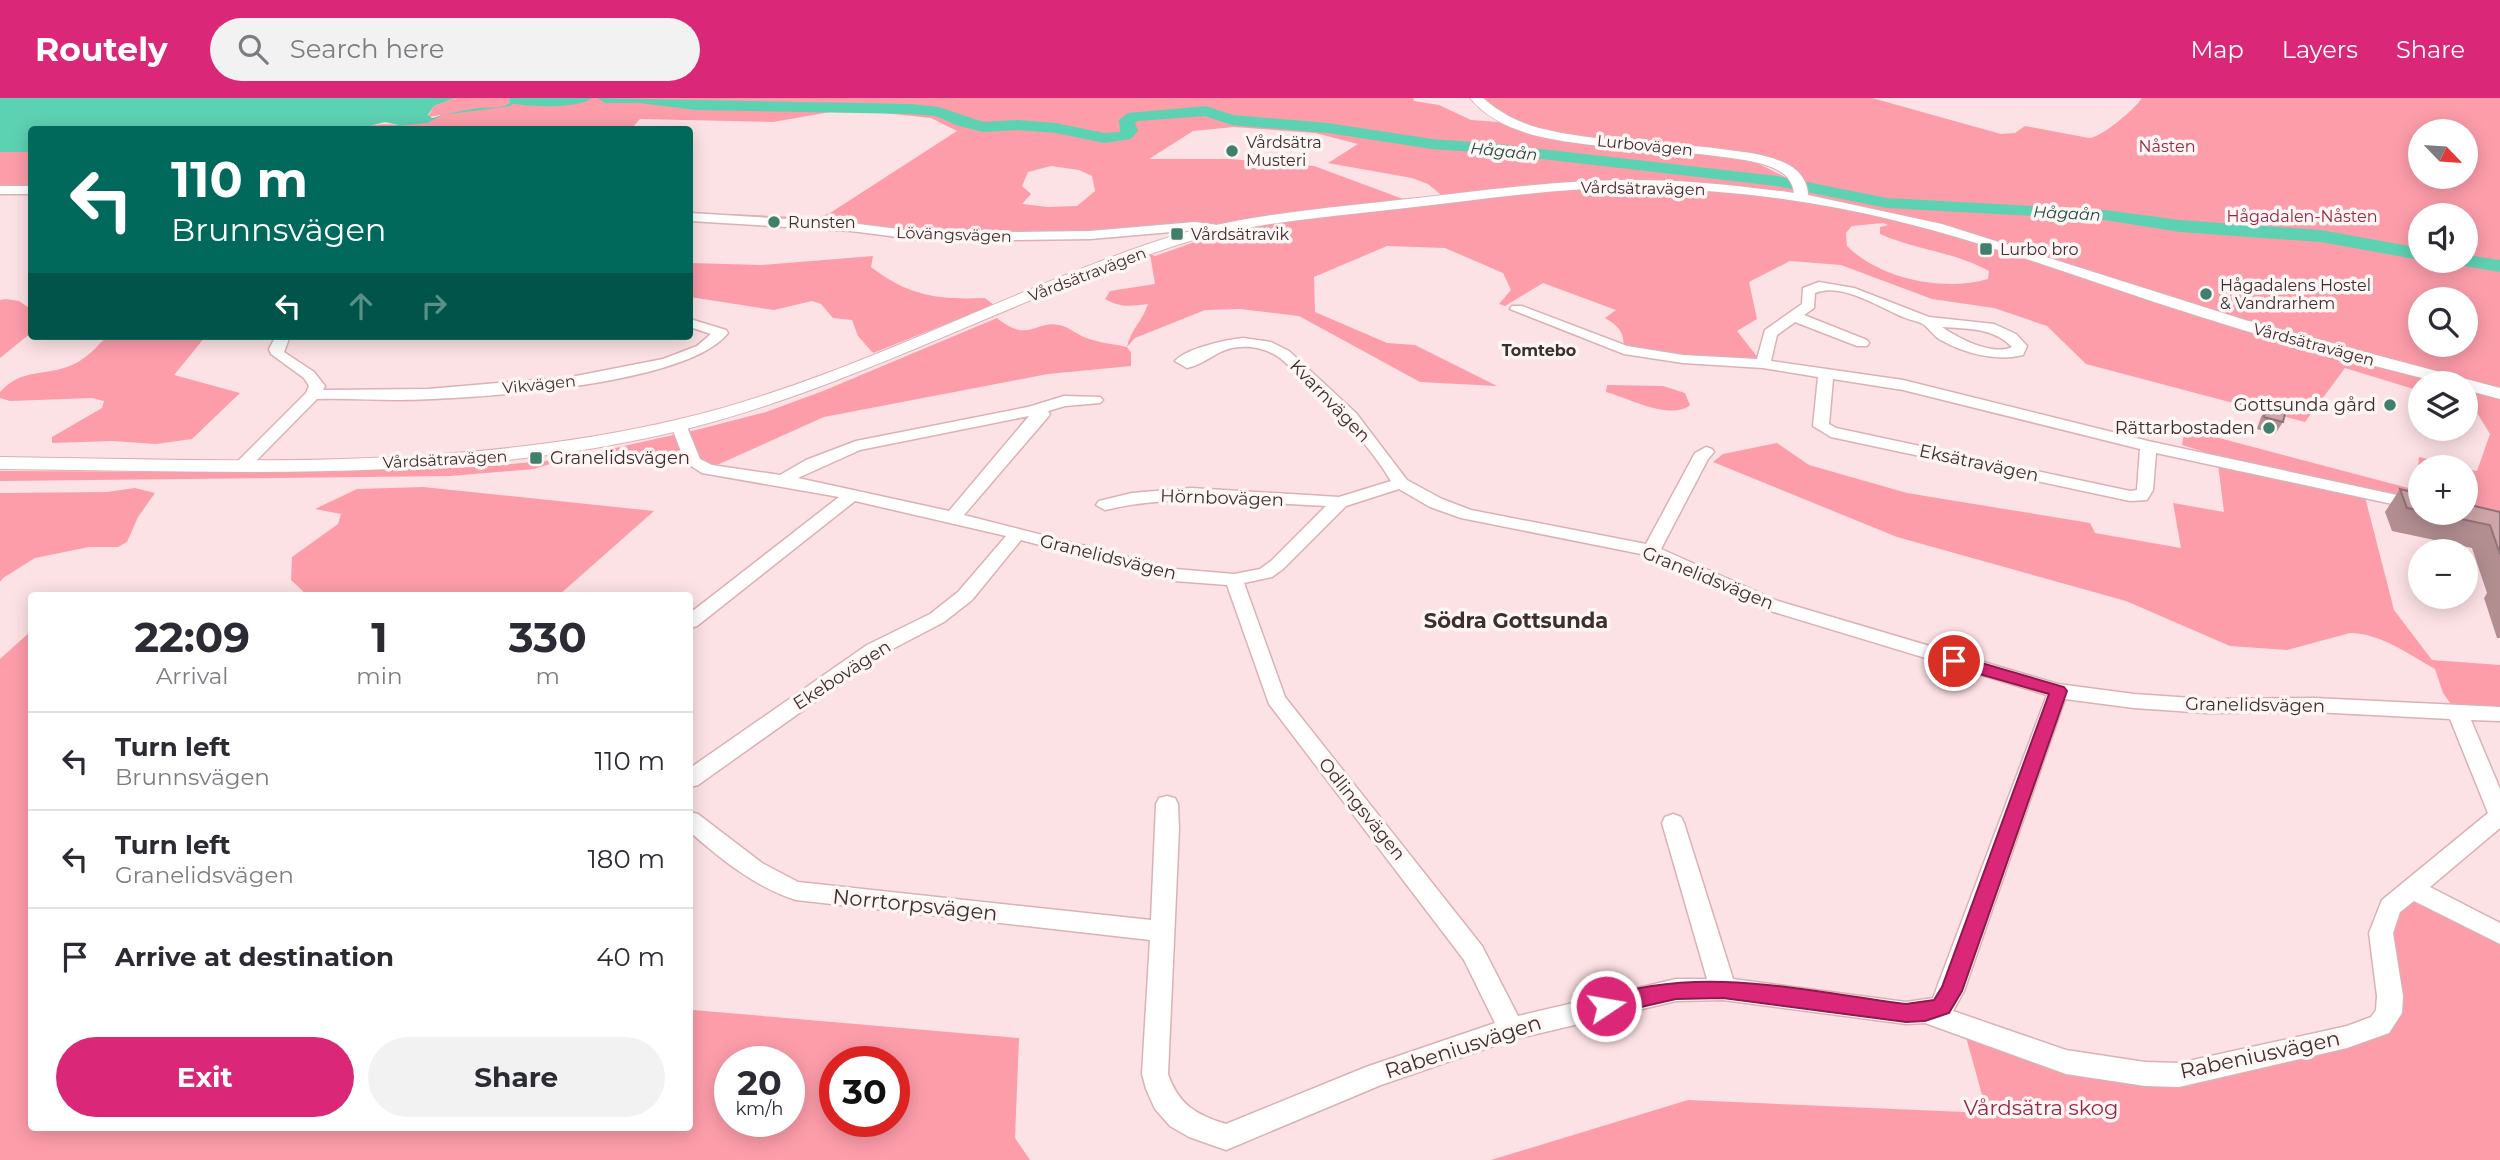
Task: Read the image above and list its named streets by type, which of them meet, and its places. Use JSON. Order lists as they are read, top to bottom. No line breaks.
{"streets":{"street":["Lurbovägen","Vårdsätravägen","Lövängsvägen","Vikvägen","Kvarnvägen","Eksätravägen","Hörnbovägen","Granelidsvägen","Ekebovägen","Odlingsvägen","Norrtorpsvägen","Rabeniusvägen"]},"crossings":[["Lurbovägen","Vårdsätravägen"],["Vårdsätravägen","Lövängsvägen"],["Vårdsätravägen","Granelidsvägen"],["Kvarnvägen","Granelidsvägen"],["Hörnbovägen","Granelidsvägen"],["Granelidsvägen","Ekebovägen"],["Granelidsvägen","Odlingsvägen"],["Granelidsvägen","Rabeniusvägen"],["Odlingsvägen","Rabeniusvägen"],["Norrtorpsvägen","Rabeniusvägen"]],"districts":["Tomtebo","Södra Gottsunda"],"water":["Hågaån"],"parks":["Nåsten","Hågadalen-Nåsten","Vårdsätra skog"],"places":{"other":["Vårdsätra Musteri","Runsten","Hågadalens Hostel & Vandrarhem","Gottsunda gård","Rättarbostaden"],"transit":["Vårdsätravik","Lurbo bro","Granelidsvägen"]},"north":"bottom right","page":{"header":"Routely","search":"Search here","nav":["Map","Layers","Share"],"map_buttons":["+","−"],"turn":["110 m","Brunnsvägen"],"eta":["22:09","Arrival","1","min","330","m"],"list":[{"name":"Turn left","note":"Brunnsvägen","value":"110 m"},{"name":"Turn left","note":"Granelidsvägen","value":"180 m"},{"name":"Arrive at destination","value":"40 m"}],"buttons":["Exit","Share"],"speed":"20 km/h","limit":"30"}}
